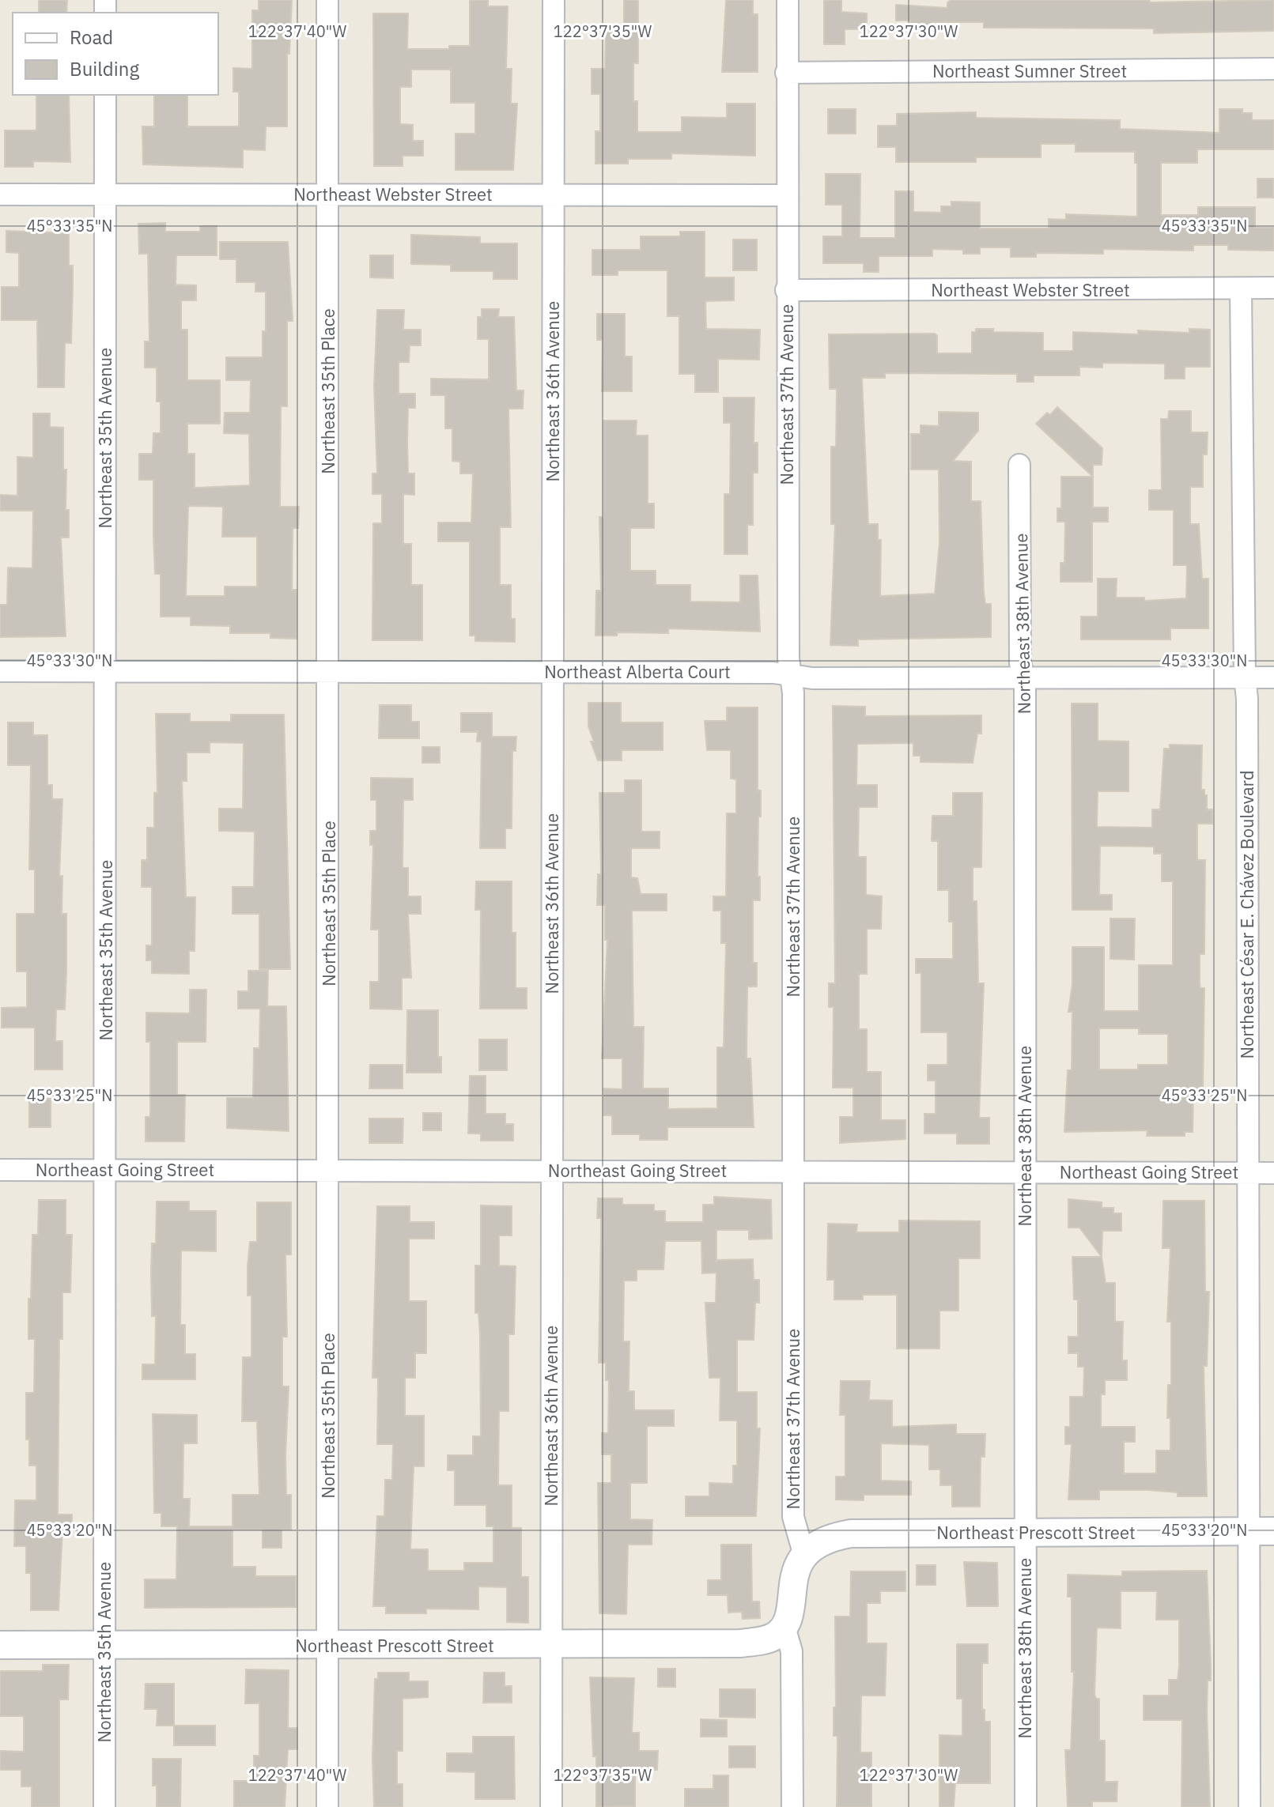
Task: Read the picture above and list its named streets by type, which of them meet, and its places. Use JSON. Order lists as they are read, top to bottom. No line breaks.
{"streets":{"street":["Northeast Sumner Street","Northeast Webster Street","Northeast 35th Place","Northeast 36th Avenue","Northeast 37th Avenue","Northeast 35th Avenue","Northeast 38th Avenue","Northeast Alberta Court","Northeast César E. Chávez Boulevard","Northeast Going Street","Northeast Prescott Street"]},"crossings":[["Northeast Sumner Street","Northeast 37th Avenue"],["Northeast Webster Street","Northeast 35th Place"],["Northeast Webster Street","Northeast 36th Avenue"],["Northeast Webster Street","Northeast 37th Avenue"],["Northeast Webster Street","Northeast 35th Avenue"],["Northeast Webster Street","Northeast César E. Chávez Boulevard"],["Northeast 35th Place","Northeast Alberta Court"],["Northeast 35th Place","Northeast Going Street"],["Northeast 35th Place","Northeast Prescott Street"],["Northeast 36th Avenue","Northeast Alberta Court"],["Northeast 36th Avenue","Northeast Going Street"],["Northeast 36th Avenue","Northeast Prescott Street"],["Northeast 37th Avenue","Northeast Alberta Court"],["Northeast 37th Avenue","Northeast Going Street"],["Northeast 37th Avenue","Northeast Prescott Street"],["Northeast 35th Avenue","Northeast Alberta Court"],["Northeast 35th Avenue","Northeast Going Street"],["Northeast 35th Avenue","Northeast Prescott Street"],["Northeast 38th Avenue","Northeast Alberta Court"],["Northeast 38th Avenue","Northeast Going Street"],["Northeast 38th Avenue","Northeast Prescott Street"],["Northeast Alberta Court","Northeast César E. Chávez Boulevard"],["Northeast César E. Chávez Boulevard","Northeast Going Street"],["Northeast César E. Chávez Boulevard","Northeast Prescott Street"]],"legend":["Road","Building"],"coordinates":["122°37'40\"W","122°37'35\"W","122°37'30\"W","45°33'35\"N","45°33'30\"N","45°33'25\"N","45°33'20\"N"]}
